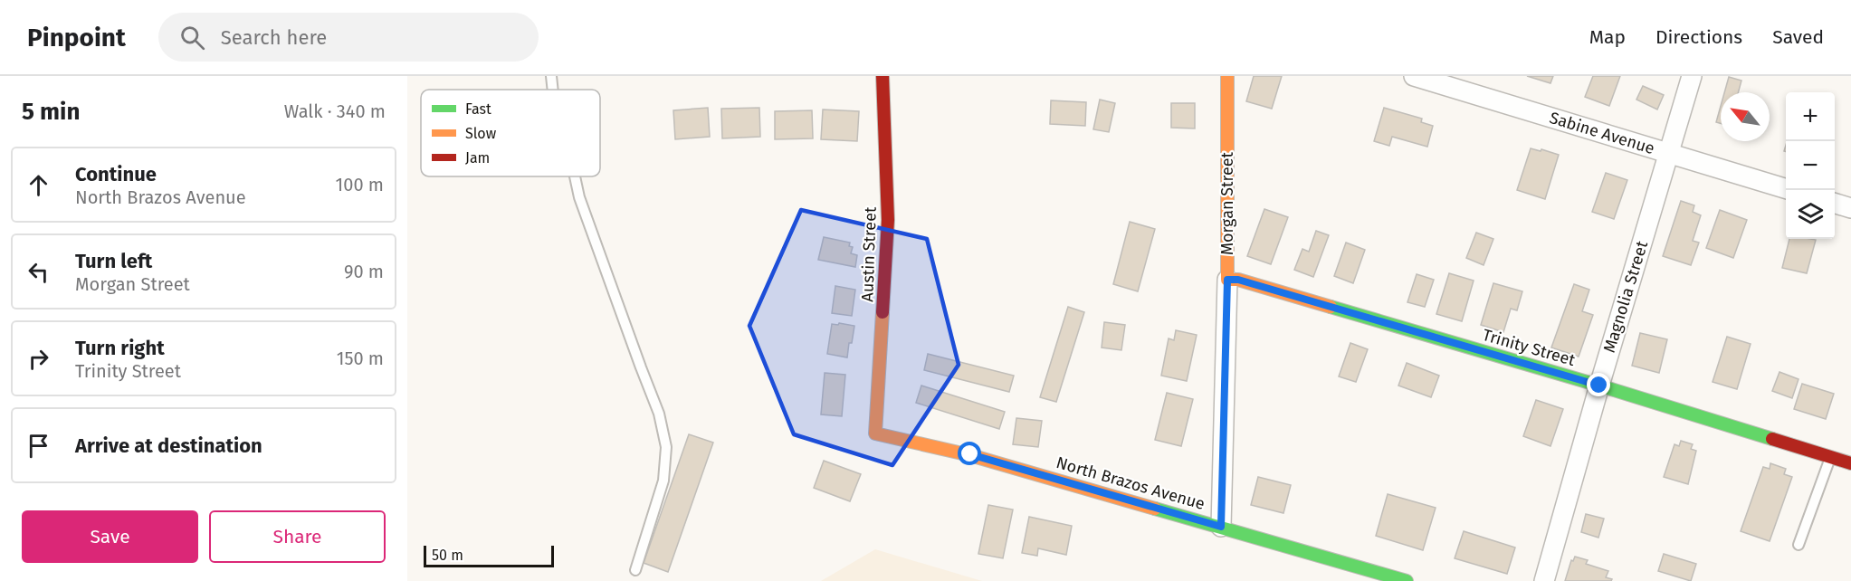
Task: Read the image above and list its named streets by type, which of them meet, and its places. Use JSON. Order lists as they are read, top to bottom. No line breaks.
{"streets":{"street":["Sabine Avenue","Morgan Street","Austin Street","Magnolia Street","Trinity Street","North Brazos Avenue"]},"crossings":[["Sabine Avenue","Magnolia Street"],["Morgan Street","Trinity Street"],["Morgan Street","North Brazos Avenue"],["Austin Street","North Brazos Avenue"],["Magnolia Street","Trinity Street"]],"legend":["Fast","Slow","Jam"],"scale_bar":"50 m","north":"top left","page":{"header":"Pinpoint","search":"Search here","nav":["Map","Directions","Saved"],"heading":["5 min","Walk · 340 m"],"map_buttons":["+","−"],"list":[["Continue","North Brazos Avenue","100 m"],["Turn left","Morgan Street","90 m"],["Turn right","Trinity Street","150 m"],"Arrive at destination"],"buttons":["Save","Share"],"scale":"50 m"}}
